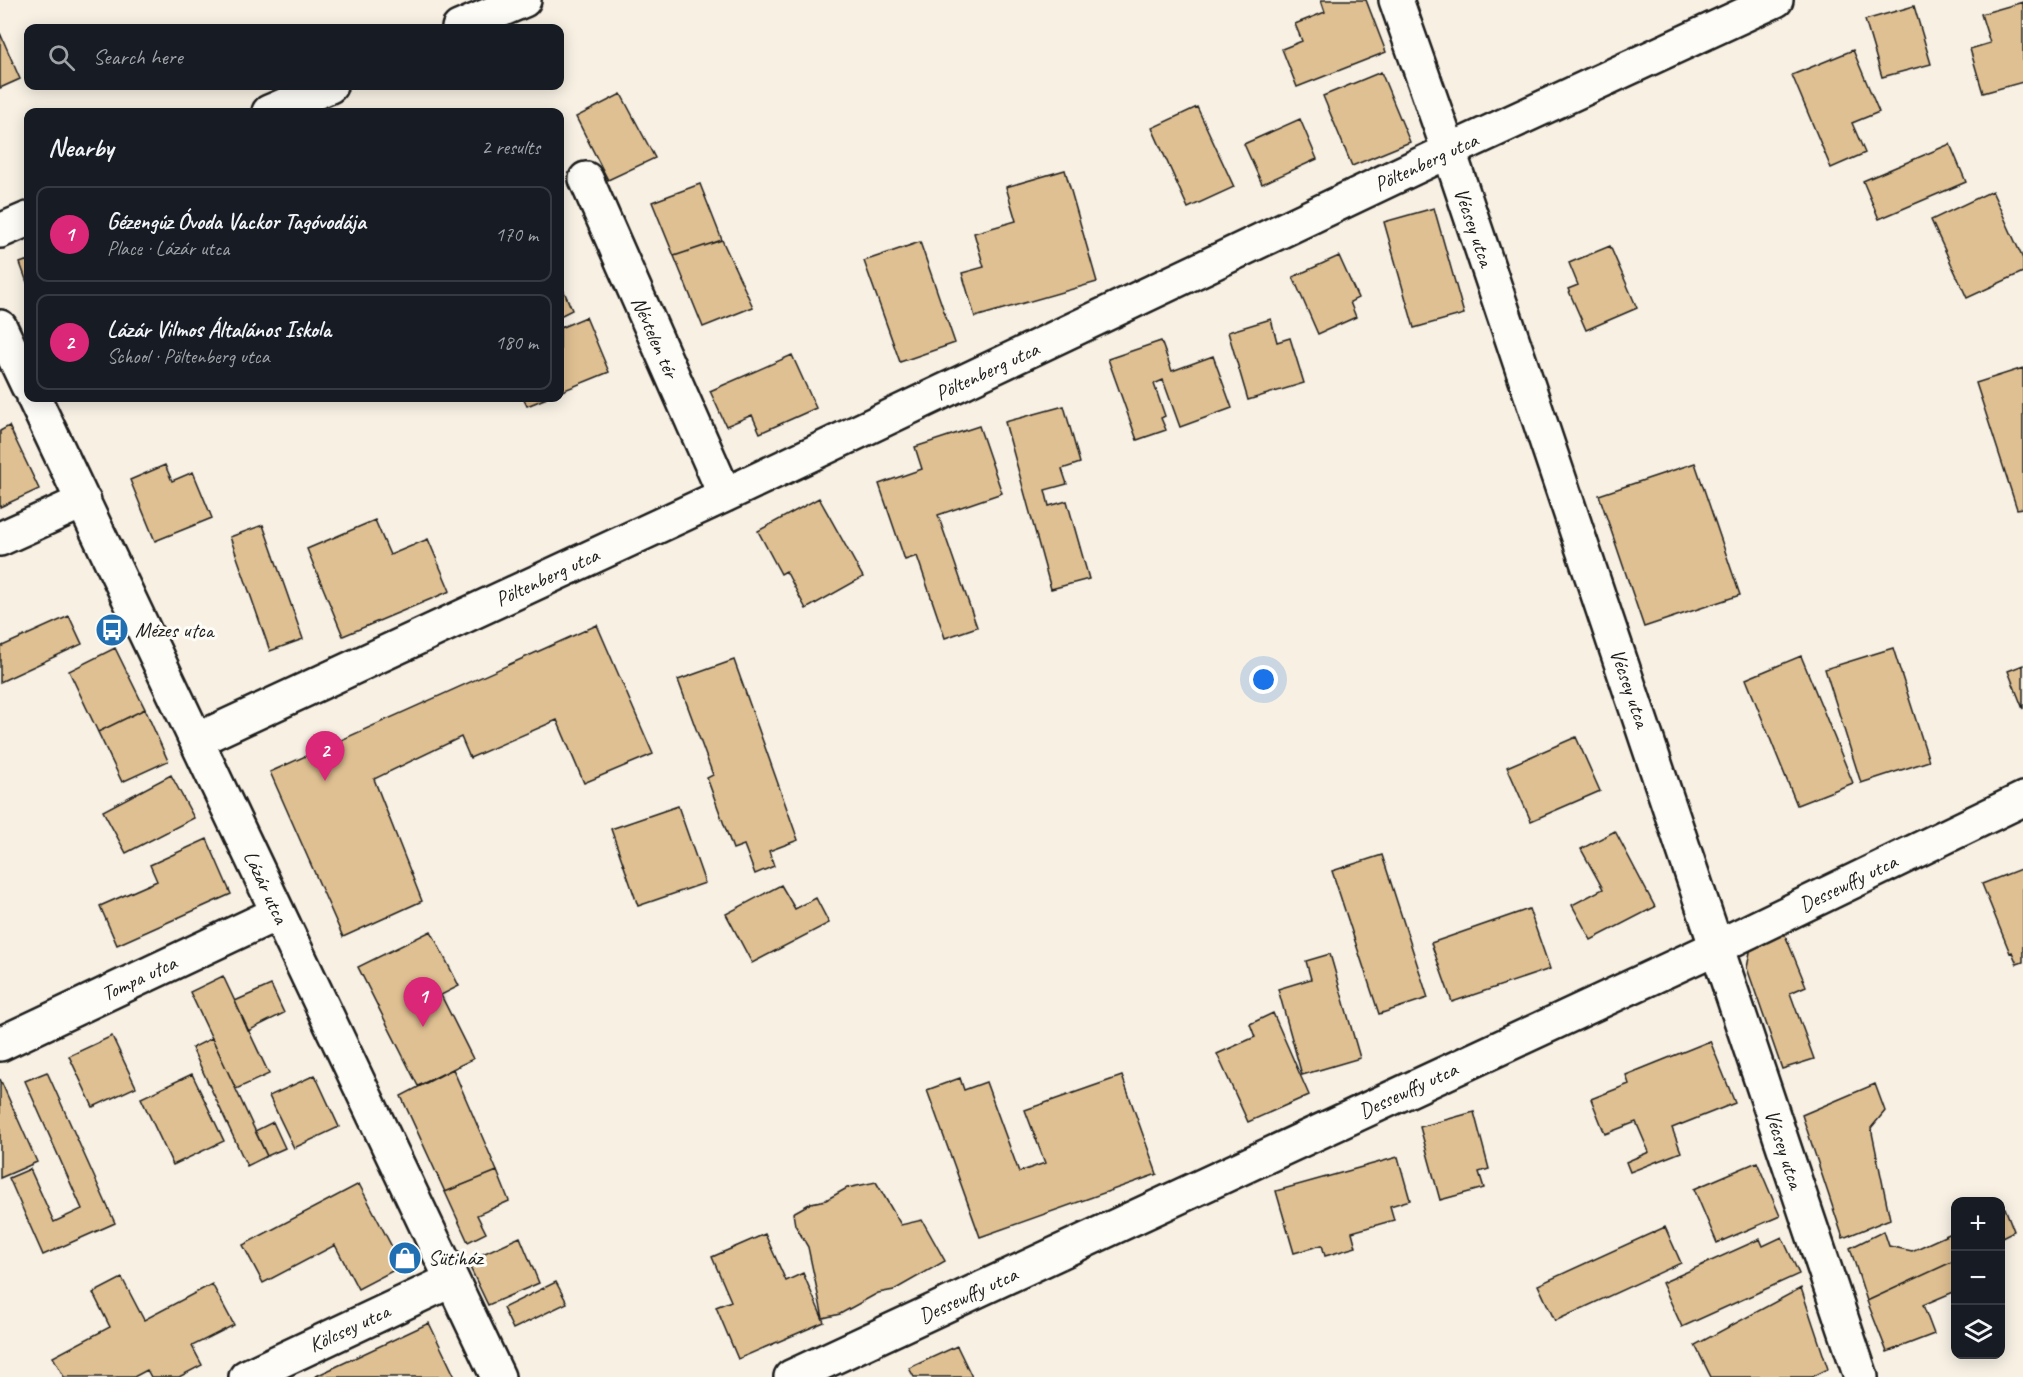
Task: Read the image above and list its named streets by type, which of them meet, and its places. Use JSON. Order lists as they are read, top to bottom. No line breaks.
{"streets":{"street":["Pöltenberg utca","Vécsey utca","Névtelen tér","Dessewffy utca","Lázár utca","Tompa utca","Kölcsey utca"]},"crossings":[["Pöltenberg utca","Vécsey utca"],["Pöltenberg utca","Névtelen tér"],["Pöltenberg utca","Lázár utca"],["Vécsey utca","Dessewffy utca"],["Lázár utca","Tompa utca"],["Lázár utca","Kölcsey utca"]],"places":{"bus stop":["Mézes utca"],"shop":["Sütiház"]},"page":{"search":"Search here","heading":["Nearby","2 results"],"list":[{"mark":"1","name":"Gézengúz Óvoda Vackor Tagóvodája","note":"Place · Lázár utca","value":"170 m"},{"mark":"2","name":"Lázár Vilmos Általános Iskola","note":"School · Pöltenberg utca","value":"180 m"}],"pins":["2","1"],"map_buttons":["+","−"]}}
